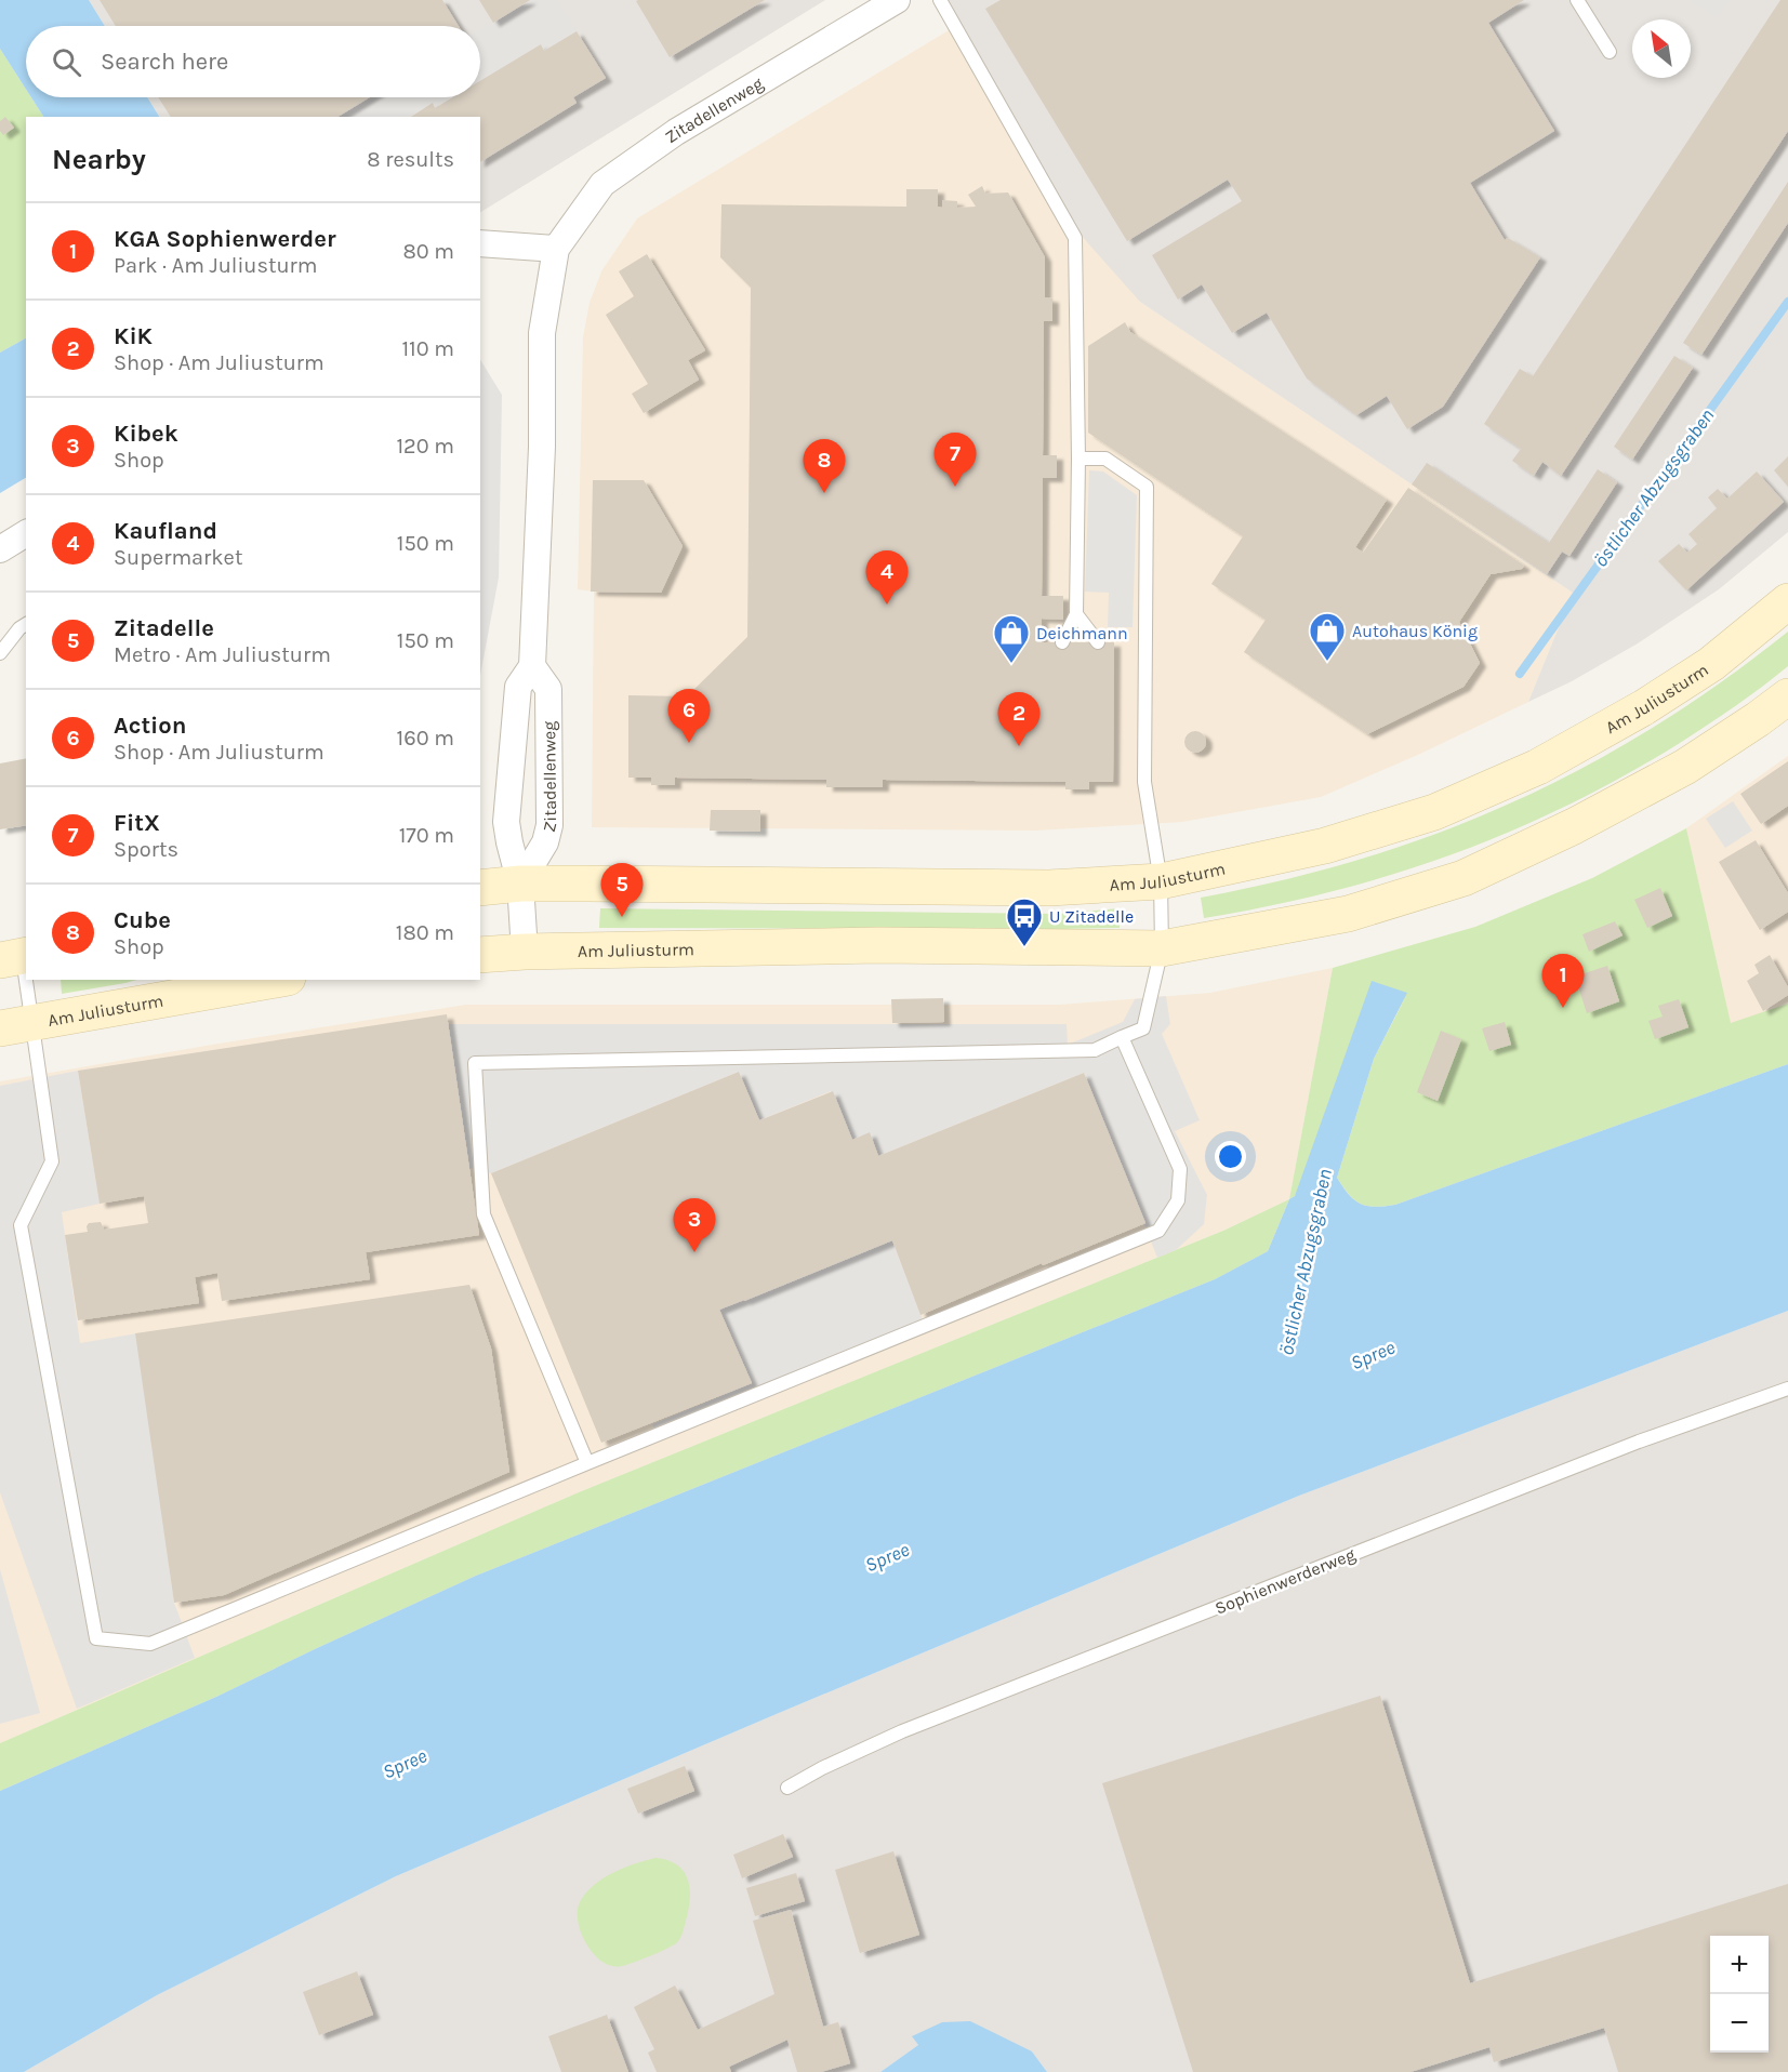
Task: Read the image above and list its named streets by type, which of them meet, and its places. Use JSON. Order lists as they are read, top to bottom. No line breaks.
{"streets":{"main road":["Am Juliusturm"],"street":["Zitadellenweg"],"lane":["Sophienwerderweg"]},"crossings":[["Zitadellenweg","Am Juliusturm"]],"water":["östlicher Abzugsgraben","Spree"],"places":{"shop":["Autohaus König","Deichmann"],"bus stop":["U Zitadelle"]},"north":"top left","page":{"search":"Search here","heading":["Nearby","8 results"],"list":[{"mark":"1","name":"KGA Sophienwerder","note":"Park · Am Juliusturm","value":"80 m"},{"mark":"2","name":"KiK","note":"Shop · Am Juliusturm","value":"110 m"},{"mark":"3","name":"Kibek","note":"Shop","value":"120 m"},{"mark":"4","name":"Kaufland","note":"Supermarket","value":"150 m"},{"mark":"5","name":"Zitadelle","note":"Metro · Am Juliusturm","value":"150 m"},{"mark":"6","name":"Action","note":"Shop · Am Juliusturm","value":"160 m"},{"mark":"7","name":"FitX","note":"Sports","value":"170 m"},{"mark":"8","name":"Cube","note":"Shop","value":"180 m"}],"pins":["7","8","4","6","2","5","1","3"],"map_buttons":["+","−"]}}
